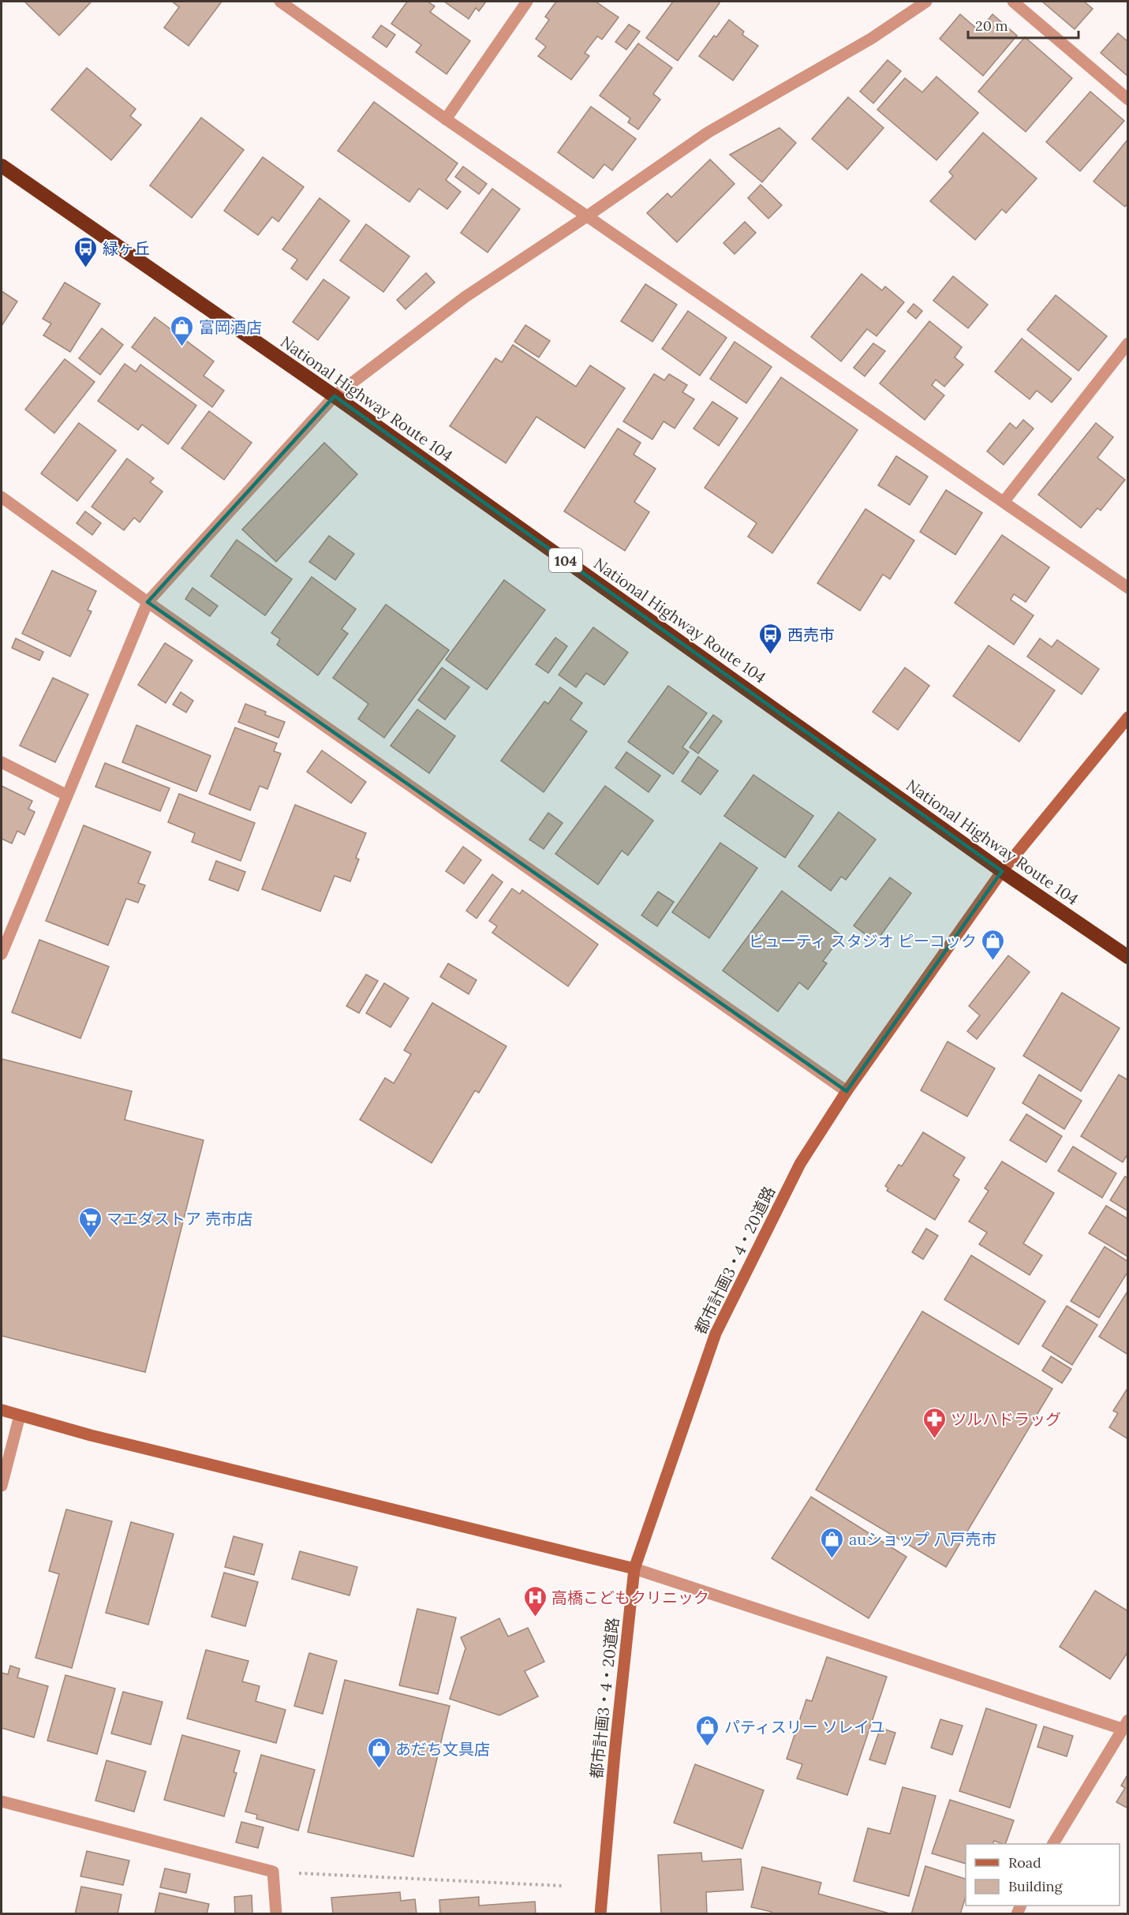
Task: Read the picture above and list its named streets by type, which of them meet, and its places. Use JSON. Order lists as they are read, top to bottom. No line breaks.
{"streets":{"highway":["National Highway Route 104","104"],"street":["都市計画3・4・20道路"]},"crossings":[["National Highway Route 104","都市計画3・4・20道路"]],"places":{"bus stop":["緑ヶ丘","西売市"],"shop":["富岡酒店","ビューティ スタジオ ピーコック","auショップ 八戸売市","パティスリー ソレイユ","あだち文具店"],"supermarket":["マエダストア 売市店"],"pharmacy":["ツルハドラッグ"],"hospital":["高橋こどもクリニック"]},"legend":["Road","Building"],"scale_bar":"20 m"}
